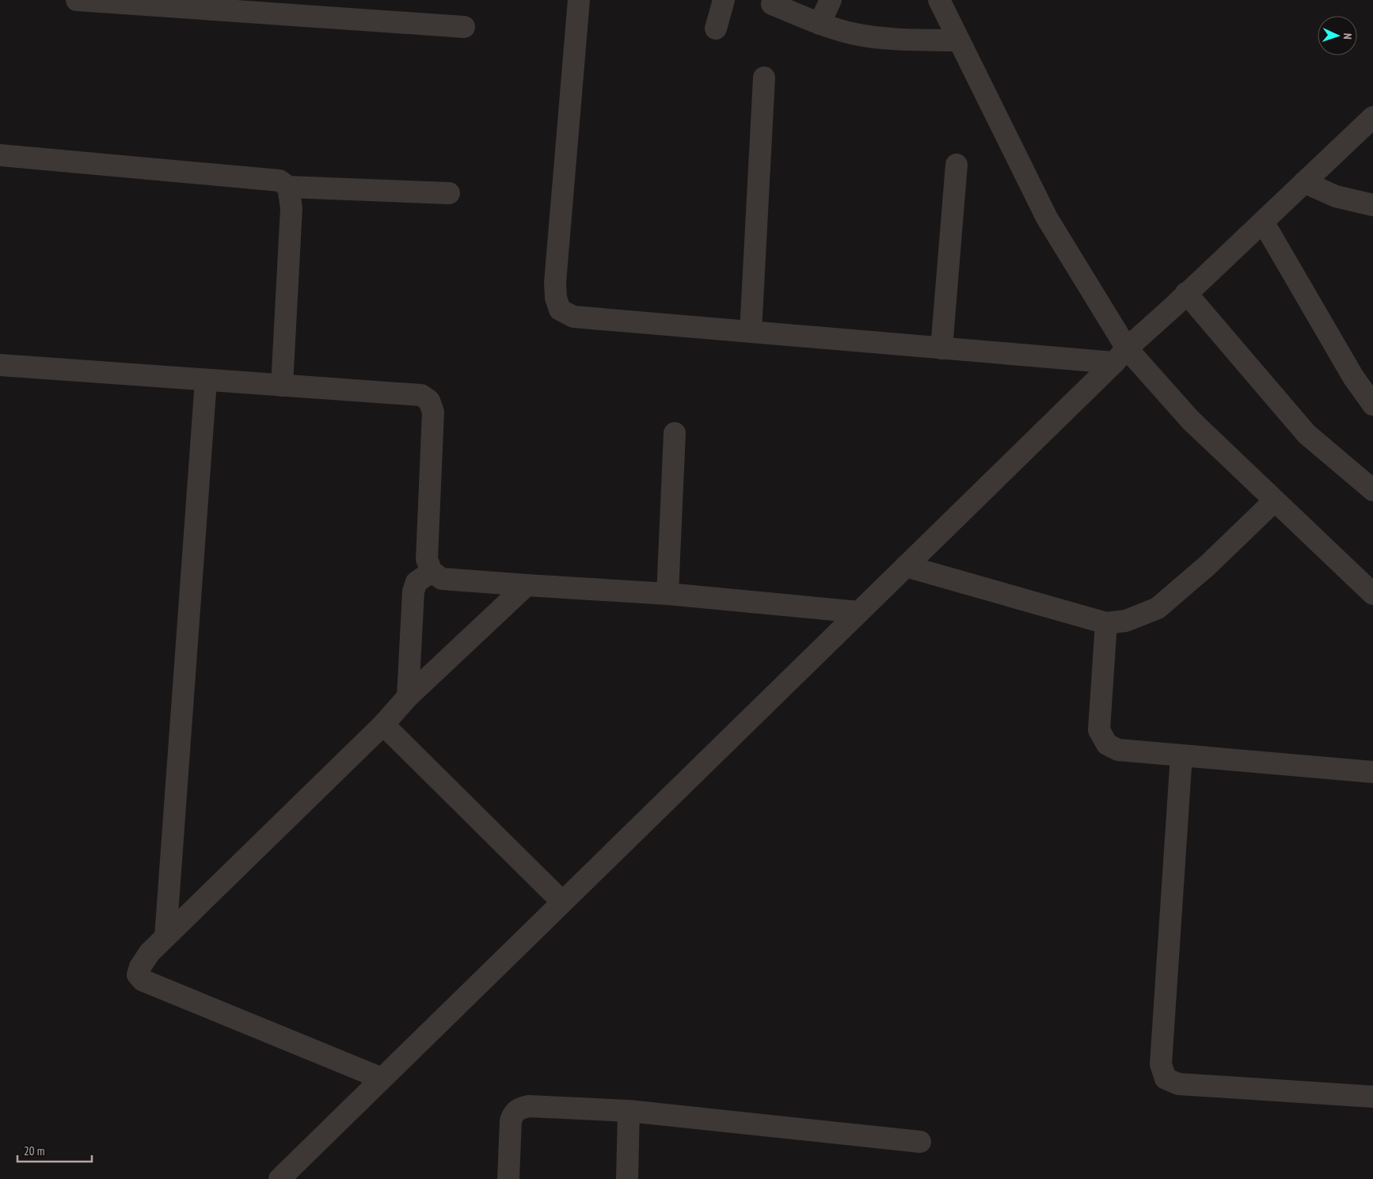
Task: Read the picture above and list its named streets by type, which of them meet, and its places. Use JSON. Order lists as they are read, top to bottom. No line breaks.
{"scale_bar":"20 m","north":"right"}
